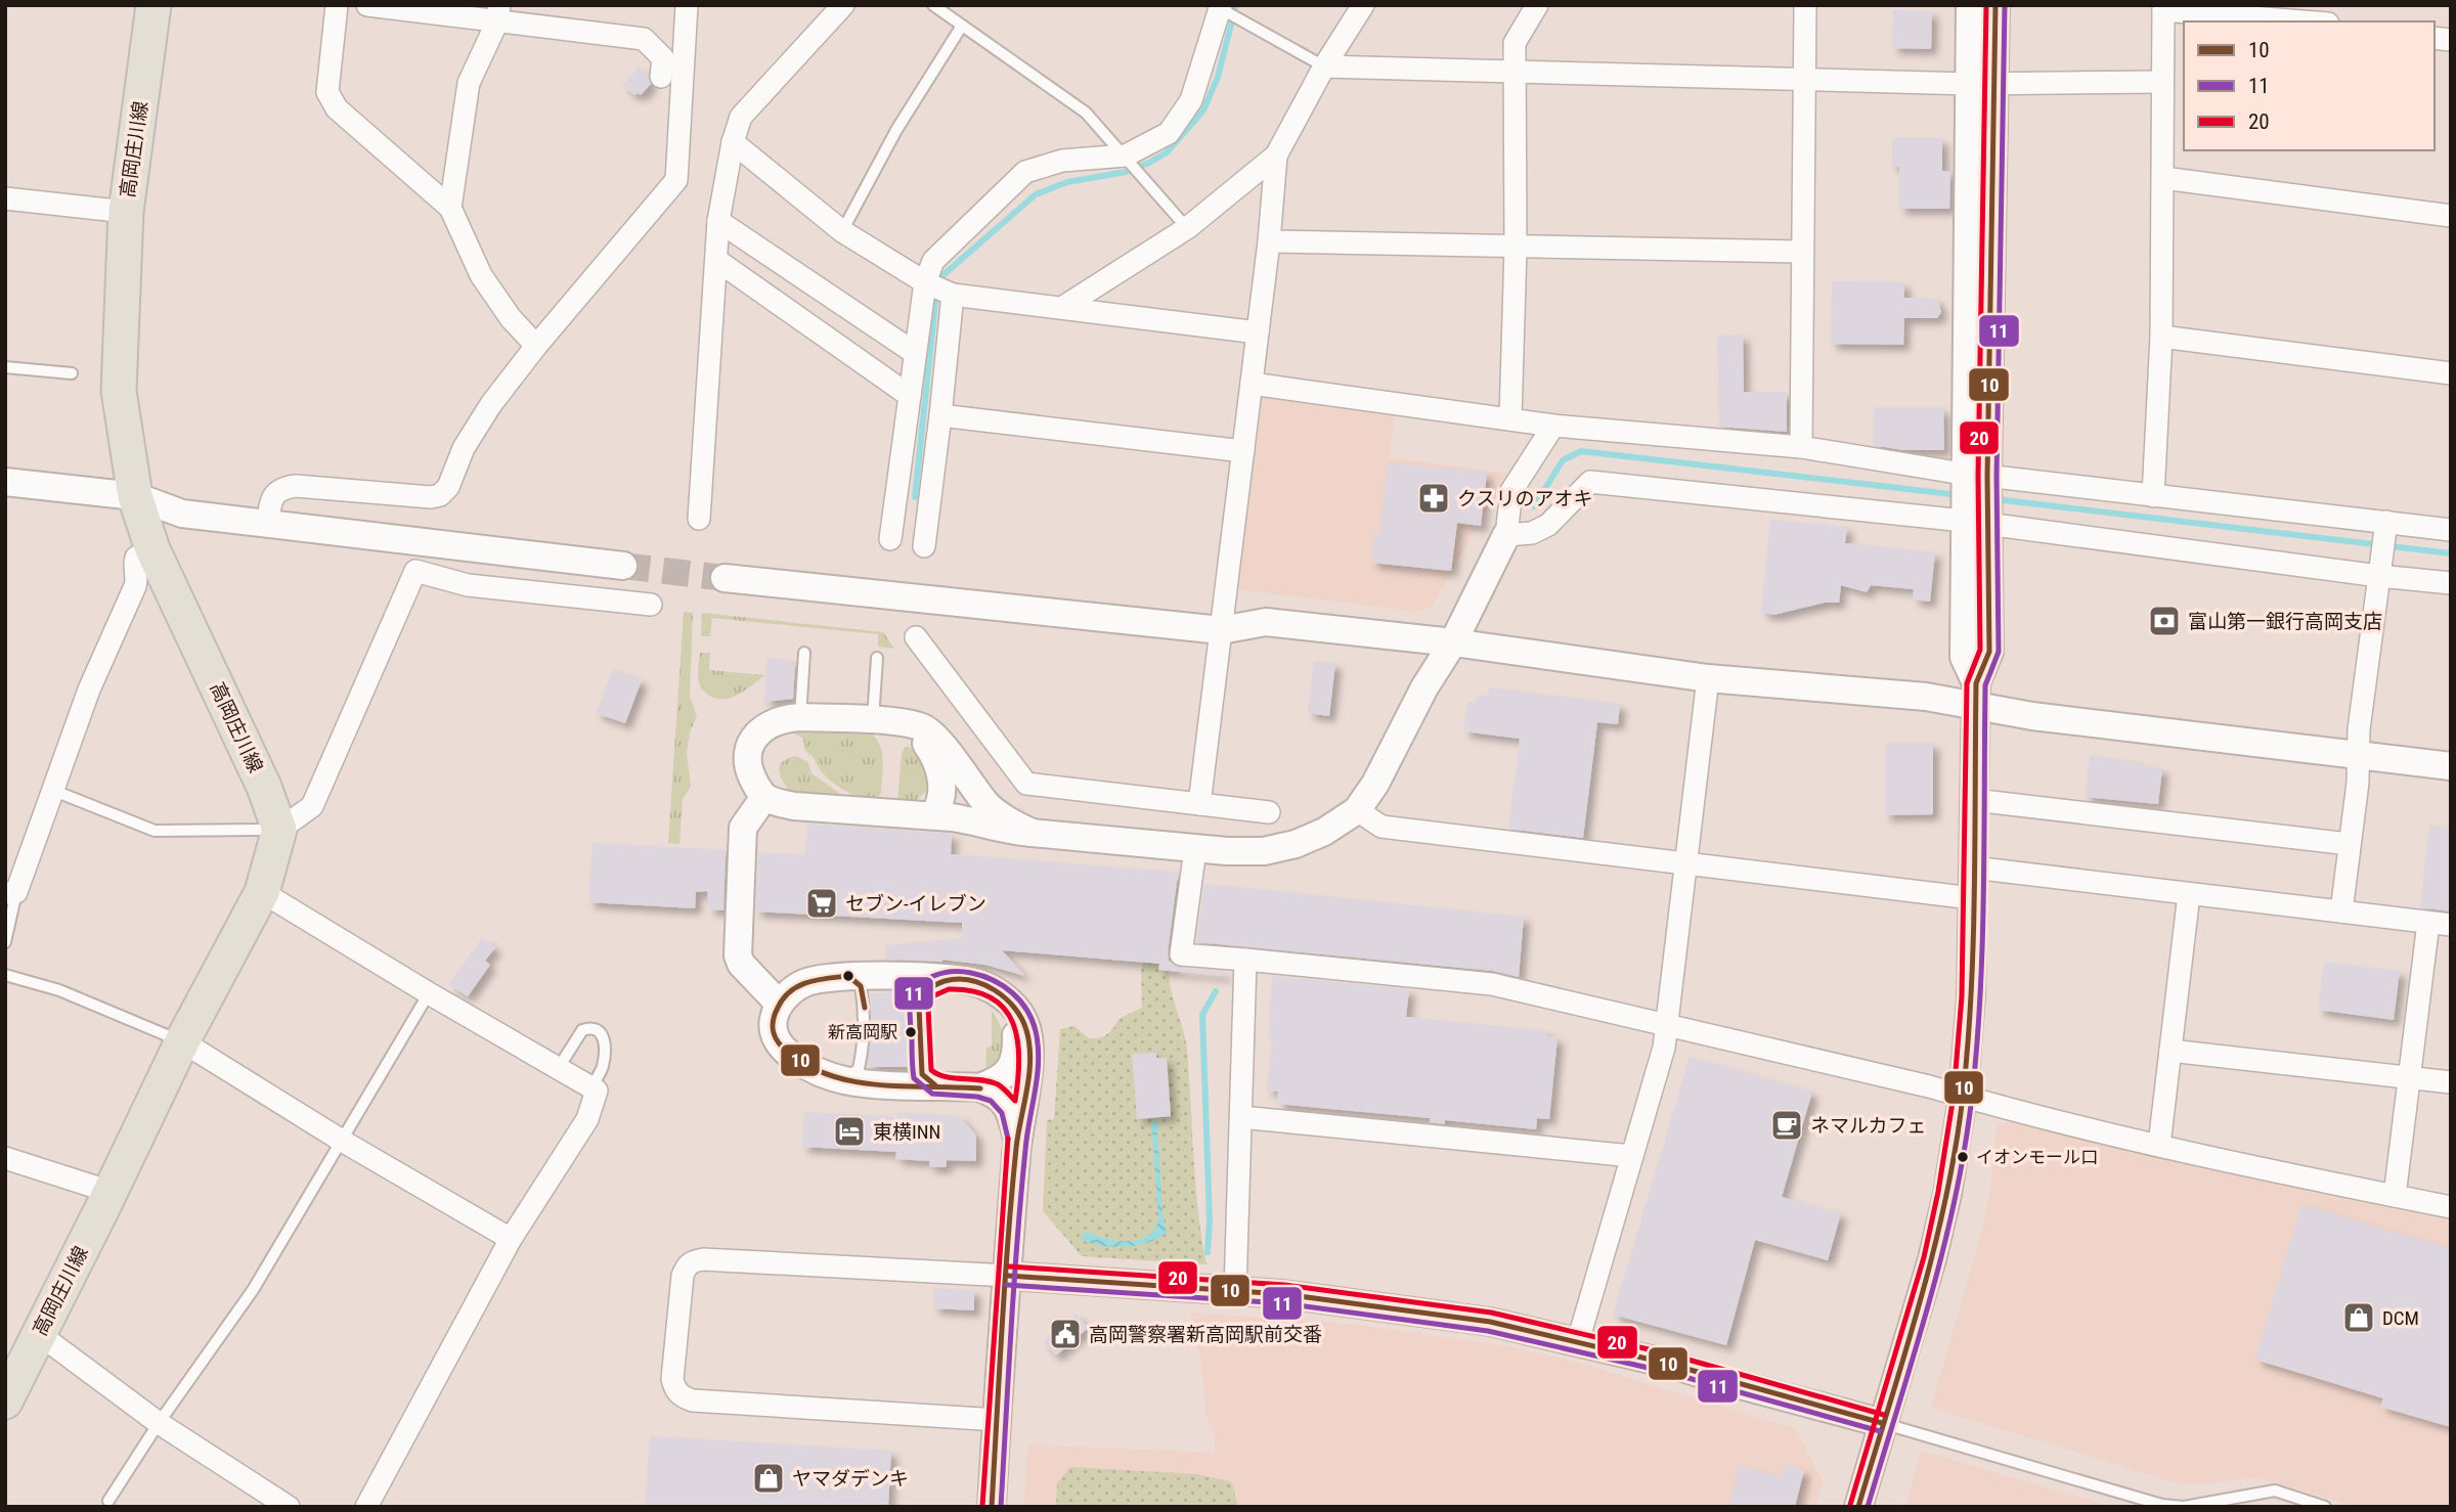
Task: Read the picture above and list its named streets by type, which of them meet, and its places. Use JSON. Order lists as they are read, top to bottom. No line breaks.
{"streets":{"main road":["高岡庄川線"]},"places":{"pharmacy":["クスリのアオキ"],"bank":["富山第一銀行高岡支店"],"supermarket":["セブン-イレブン"],"other":["新高岡駅","イオンモール口"],"cafe":["ネマルカフェ"],"hotel":["東横INN"],"shop":["DCM","ヤマダデンキ"],"public building":["高岡警察署新高岡駅前交番"]},"lines":["transit line 10","transit line 11","transit line 20"],"legend":["10","11","20"]}
